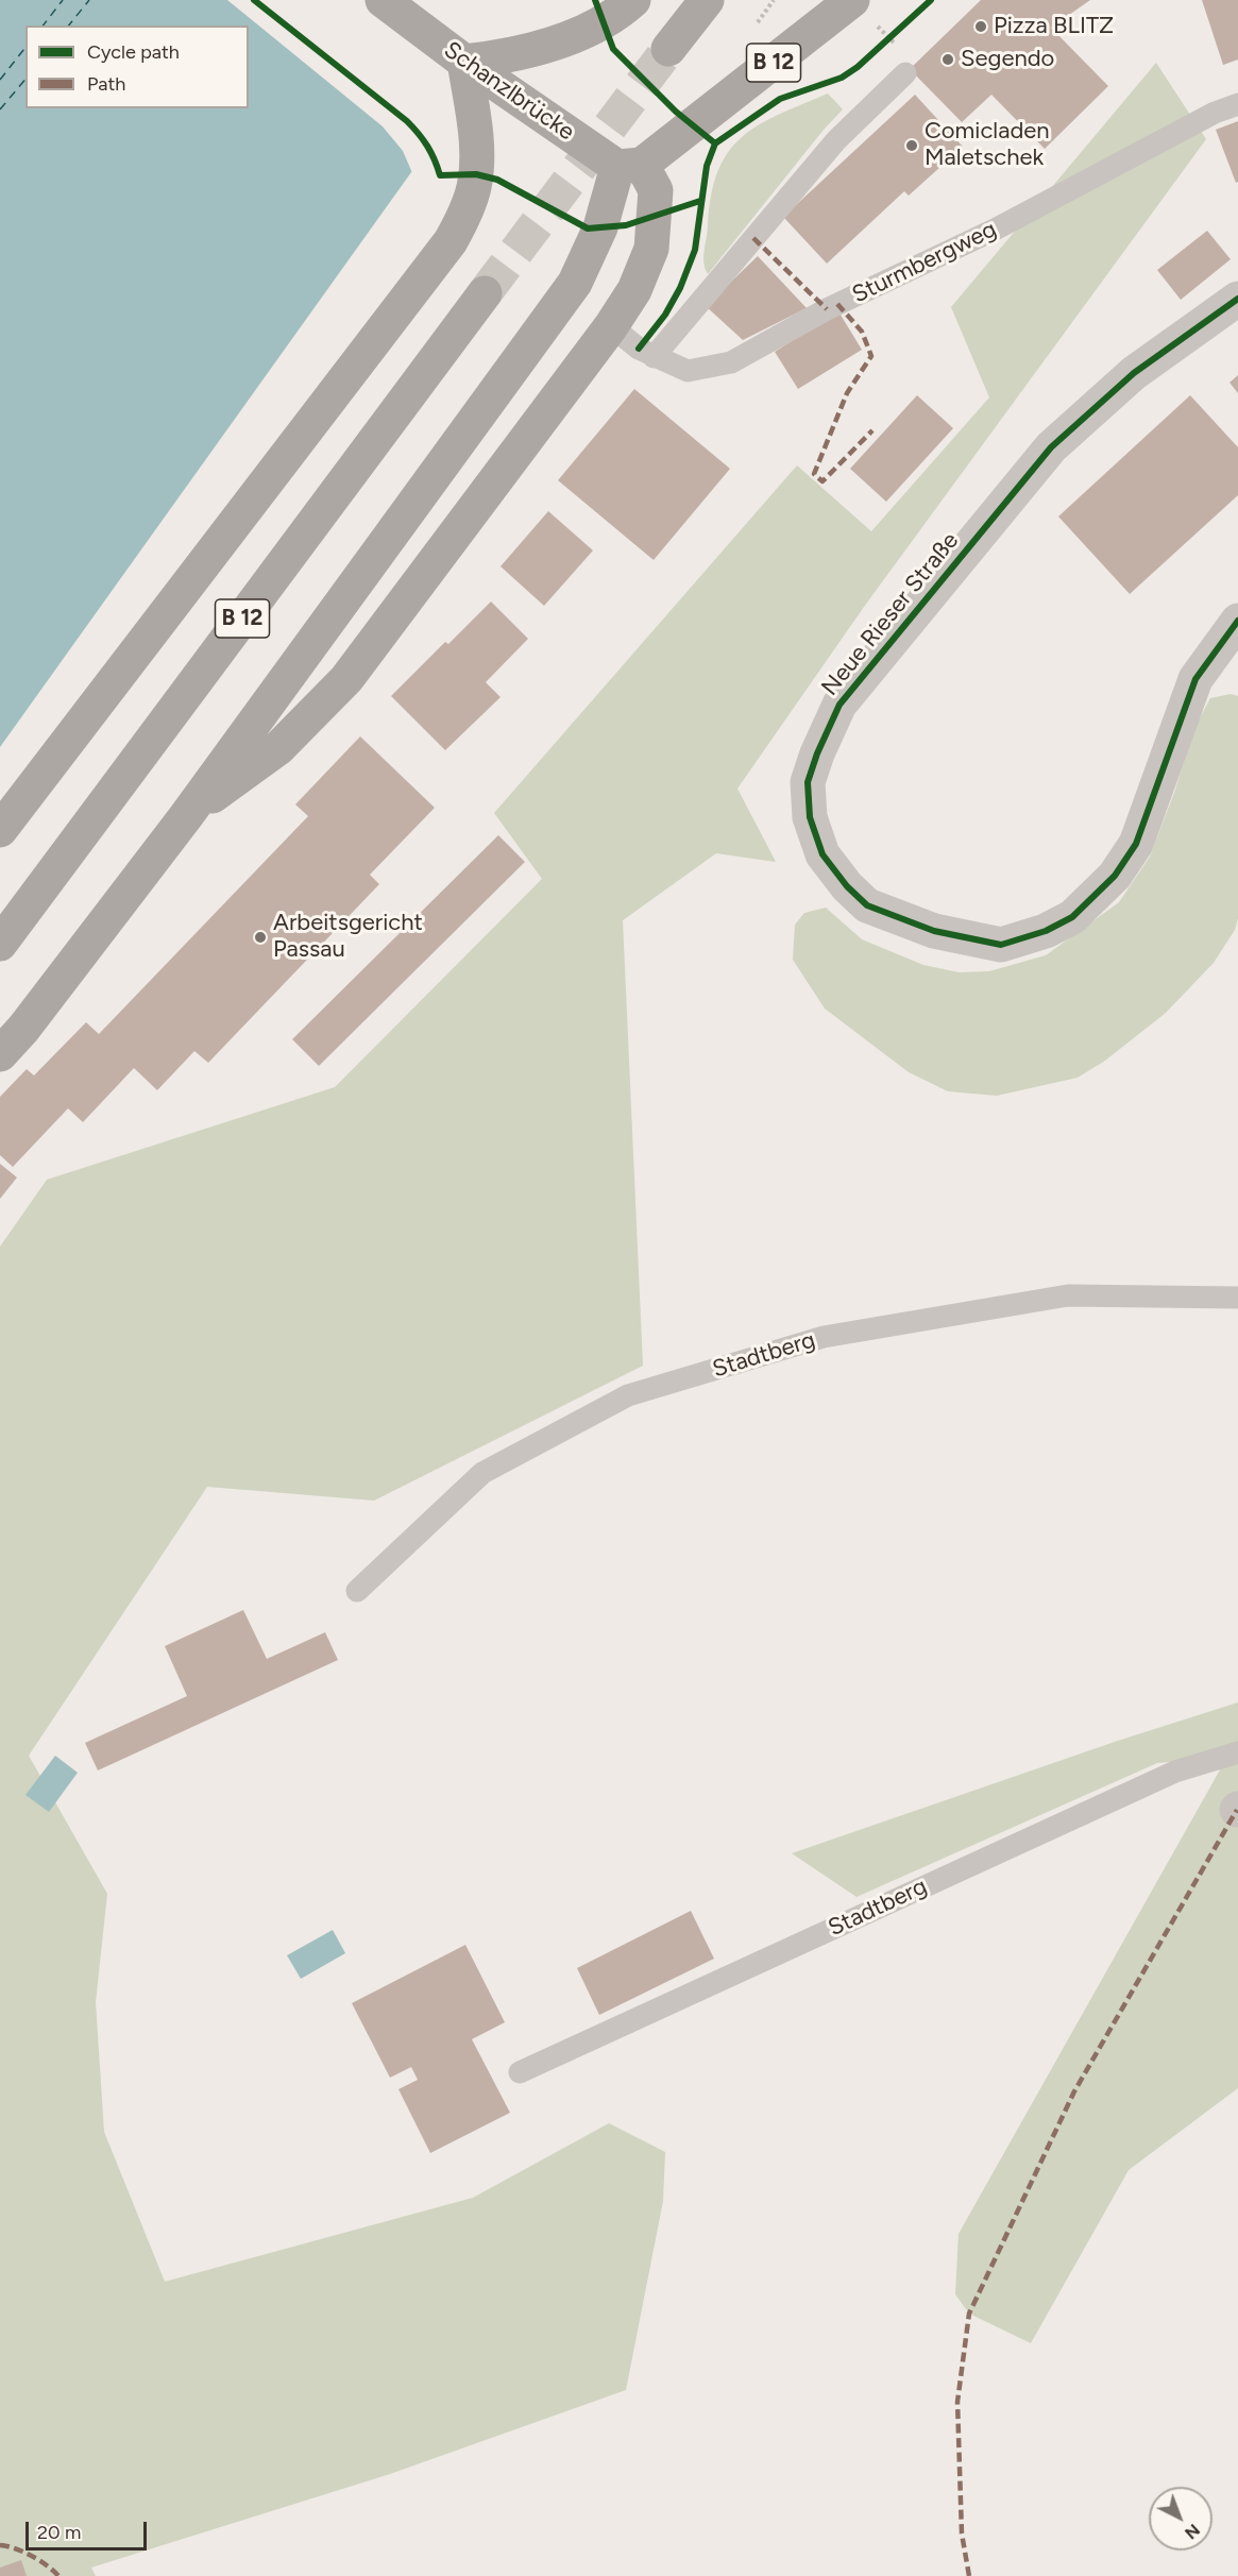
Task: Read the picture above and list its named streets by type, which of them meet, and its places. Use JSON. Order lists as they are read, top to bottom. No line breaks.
{"streets":{"main road":["B 12","Schanzlbrücke"],"street":["Neue Rieser Straße"],"lane":["Sturmbergweg","Stadtberg"]},"crossings":[["B 12","Schanzlbrücke"]],"places":["Pizza BLITZ","Segendo","Comicladen Maletschek","Arbeitsgericht Passau"],"legend":["Cycle path","Path"],"scale_bar":"20 m","north":"bottom right"}
